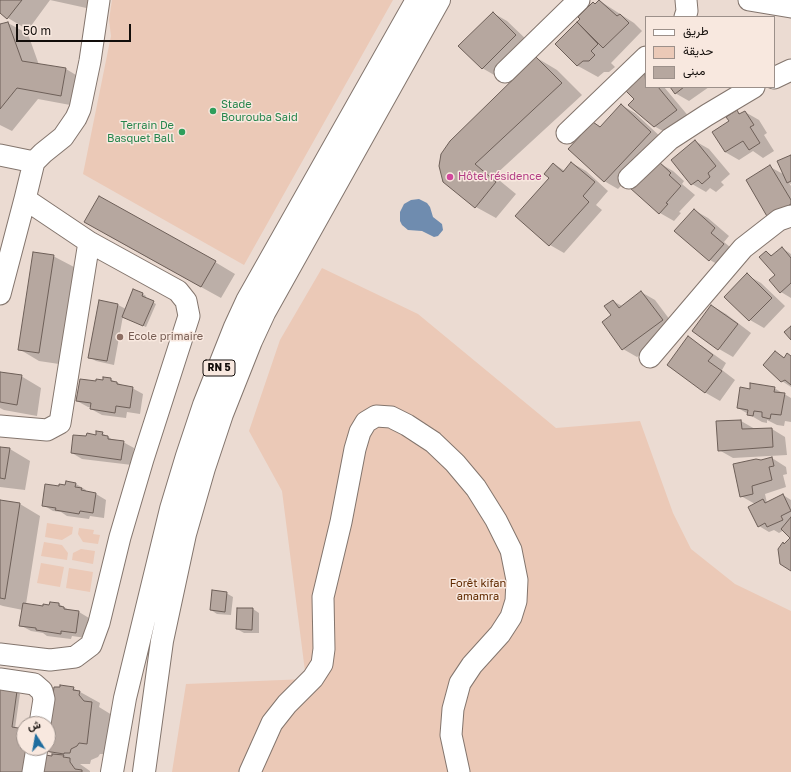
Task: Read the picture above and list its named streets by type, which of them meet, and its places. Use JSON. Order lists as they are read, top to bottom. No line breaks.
{"streets":{"main road":["RN 5"]},"parks":["Forêt kifan amamra"],"places":["Stade Bourouba Said","Terrain De Basquet Ball","Hôtel résidence","Ecole primaire"],"legend":["طريق","حديقة","مبنى"],"scale_bar":"50 m","north":"top"}
